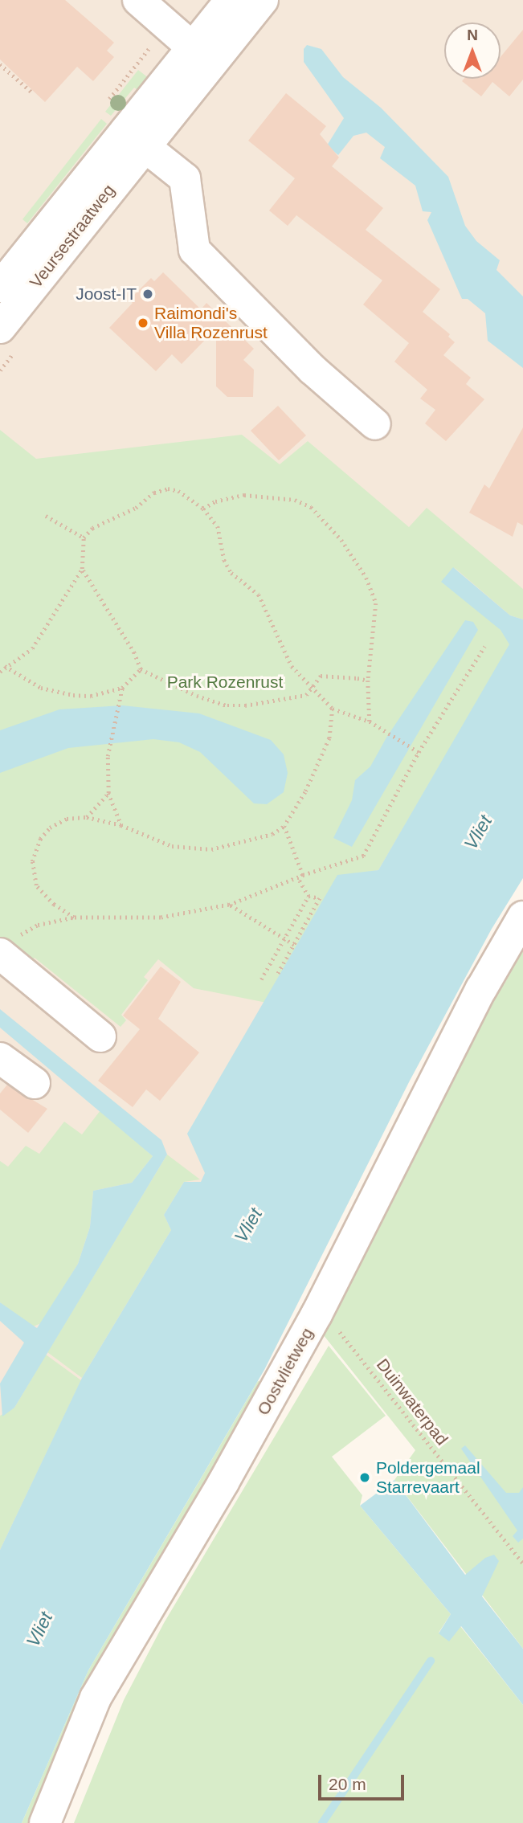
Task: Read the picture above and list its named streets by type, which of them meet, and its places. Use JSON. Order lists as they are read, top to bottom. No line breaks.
{"streets":{"street":["Veursestraatweg","Oostvlietweg"],"path":["Duinwaterpad"]},"crossings":[["Oostvlietweg","Duinwaterpad"]],"water":["Vliet"],"parks":["Park Rozenrust"],"places":["Joost-IT","Raimondi's Villa Rozenrust","Poldergemaal Starrevaart"],"scale_bar":"20 m","north":"top"}
